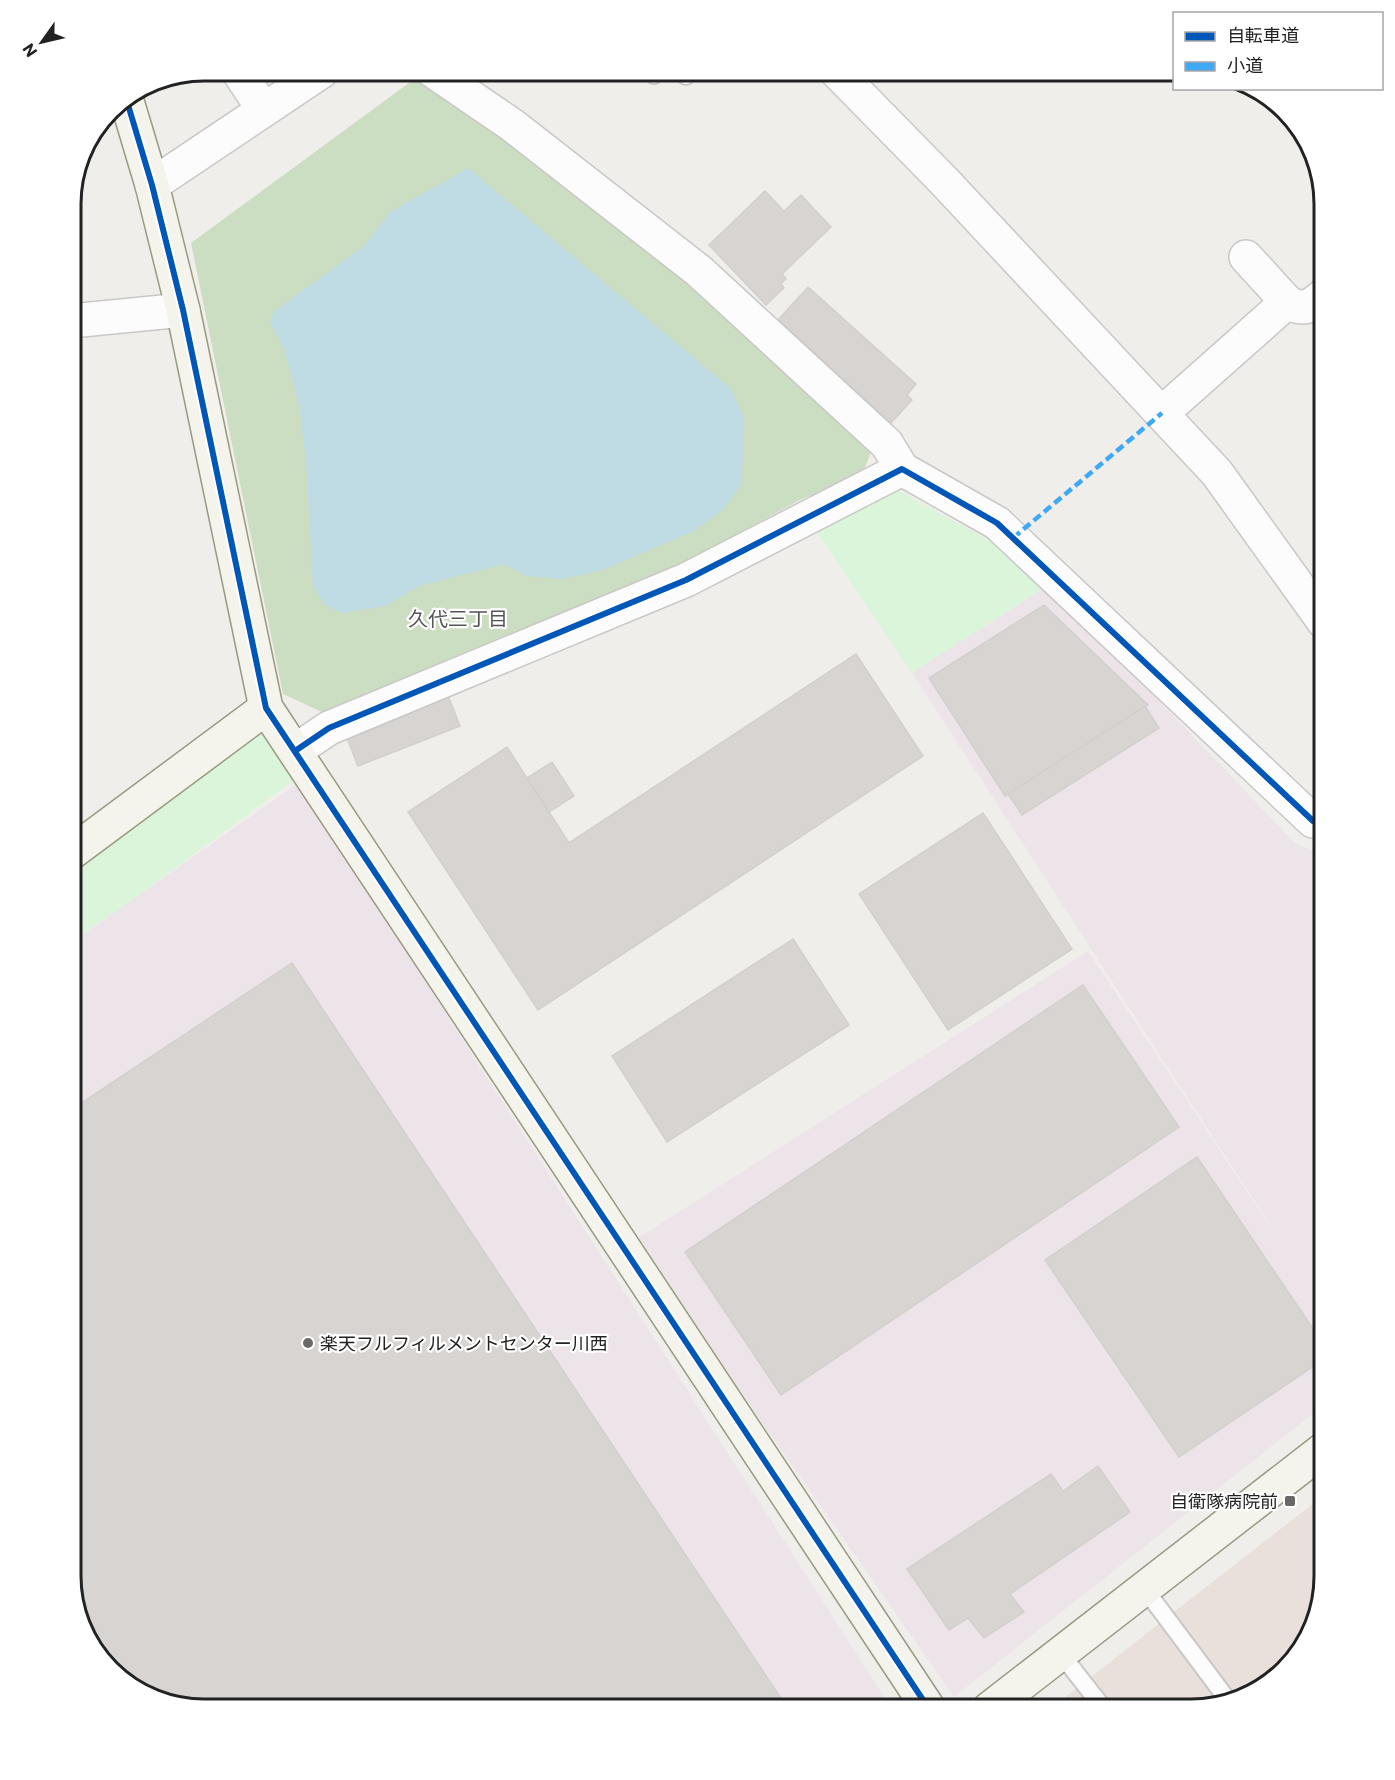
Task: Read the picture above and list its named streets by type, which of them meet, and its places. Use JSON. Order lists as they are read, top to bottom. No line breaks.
{"districts":["久代三丁目"],"places":{"other":["楽天フルフィルメントセンター川西"],"transit":["自衛隊病院前"]},"legend":["自転車道","小道"],"north":"bottom left"}
